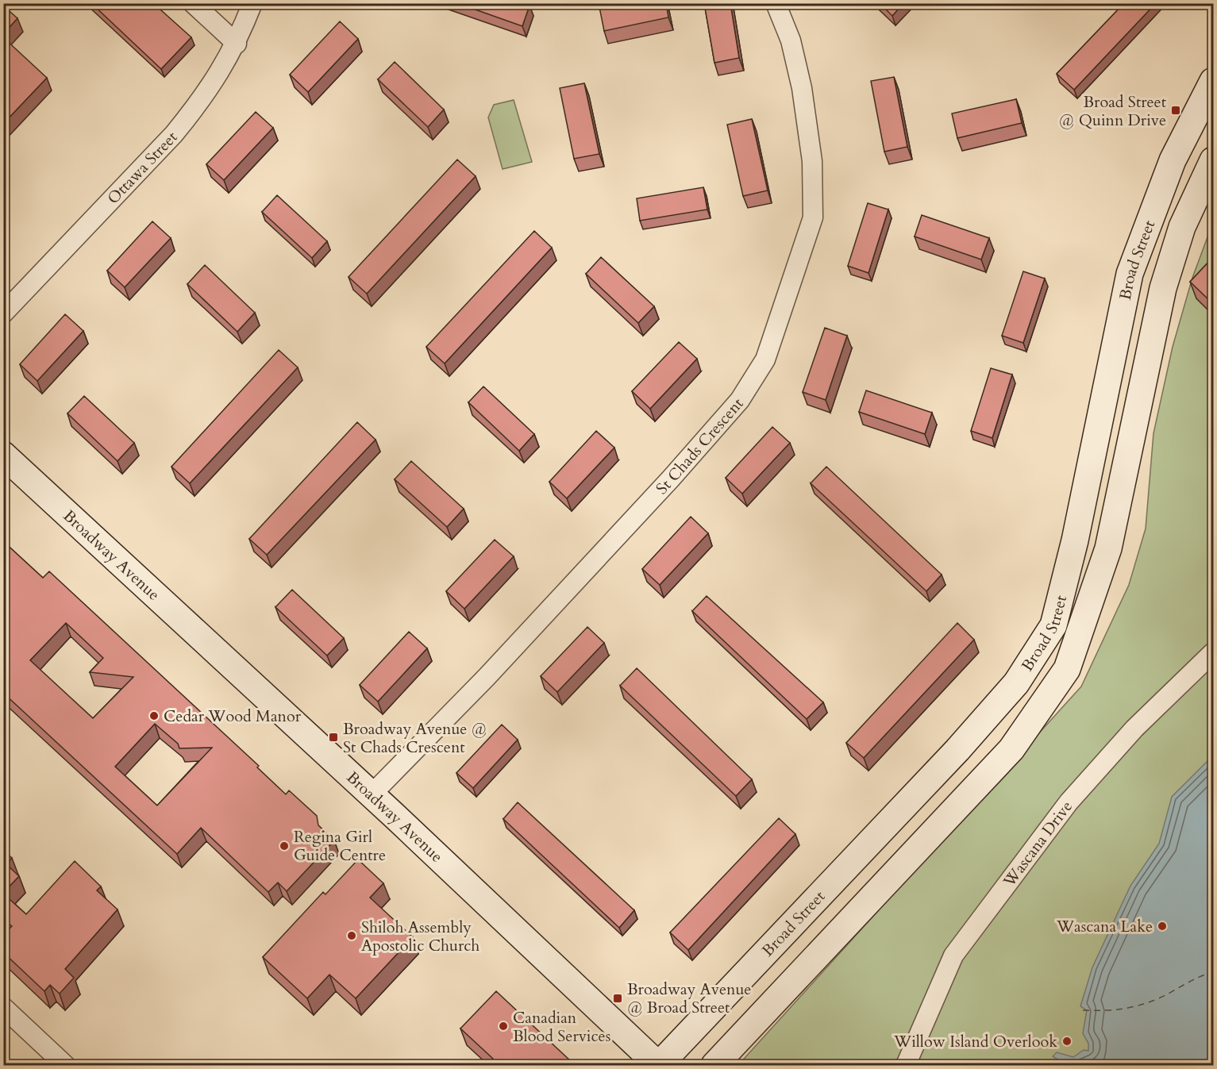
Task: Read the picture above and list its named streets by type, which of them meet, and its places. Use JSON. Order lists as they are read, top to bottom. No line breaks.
{"streets":{"main road":["Broad Street","Broadway Avenue"],"street":["Ottawa Street","St Chads Crescent","Wascana Drive"]},"crossings":[["Broad Street","Broadway Avenue"],["St Chads Crescent","Broadway Avenue"]],"places":{"transit":["Broad Street @ Quinn Drive","Broadway Avenue @ St Chads Crescent","Broadway Avenue @ Broad Street"],"other":["Cedar Wood Manor","Regina Girl Guide Centre","Wascana Lake","Shiloh Assembly Apostolic Church","Canadian Blood Services","Willow Island Overlook"]}}
